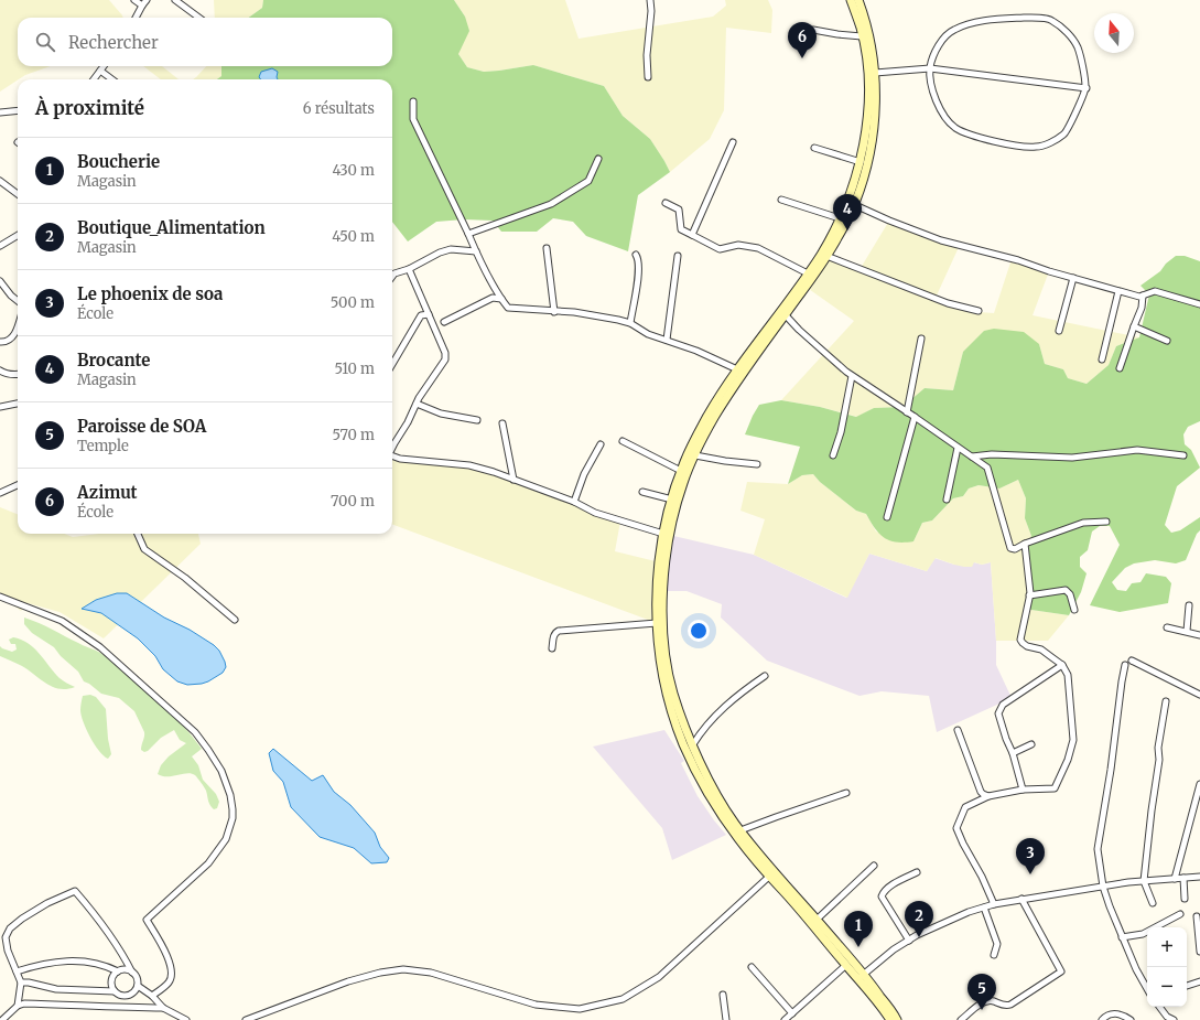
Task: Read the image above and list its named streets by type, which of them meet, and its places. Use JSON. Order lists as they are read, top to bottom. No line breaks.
{"north":"top","page":{"search":"Rechercher","pins":["6","4","3","2","1","5"],"heading":["À proximité","6 résultats"],"list":[{"mark":"1","name":"Boucherie","note":"Magasin","value":"430 m"},{"mark":"2","name":"Boutique_Alimentation","note":"Magasin","value":"450 m"},{"mark":"3","name":"Le phoenix de soa","note":"École","value":"500 m"},{"mark":"4","name":"Brocante","note":"Magasin","value":"510 m"},{"mark":"5","name":"Paroisse de SOA","note":"Temple","value":"570 m"},{"mark":"6","name":"Azimut","note":"École","value":"700 m"}],"map_buttons":["+","−"]}}
